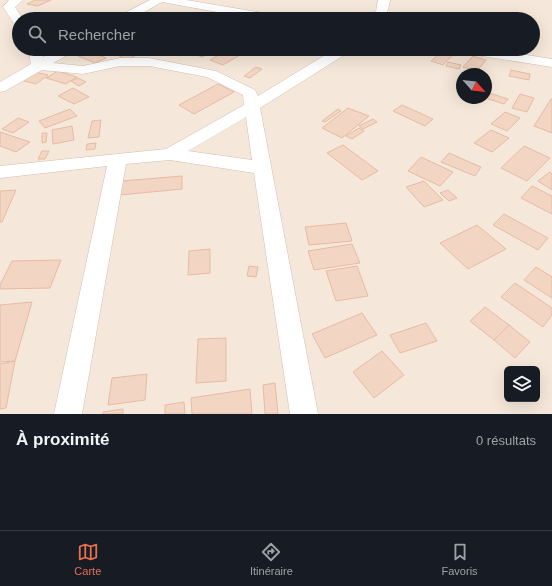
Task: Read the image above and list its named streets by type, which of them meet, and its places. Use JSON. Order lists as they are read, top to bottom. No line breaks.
{"north":"bottom right","page":{"search":"Rechercher","heading":["À proximité","0 résultats"],"nav":["Carte","Itinéraire","Favoris"]}}
